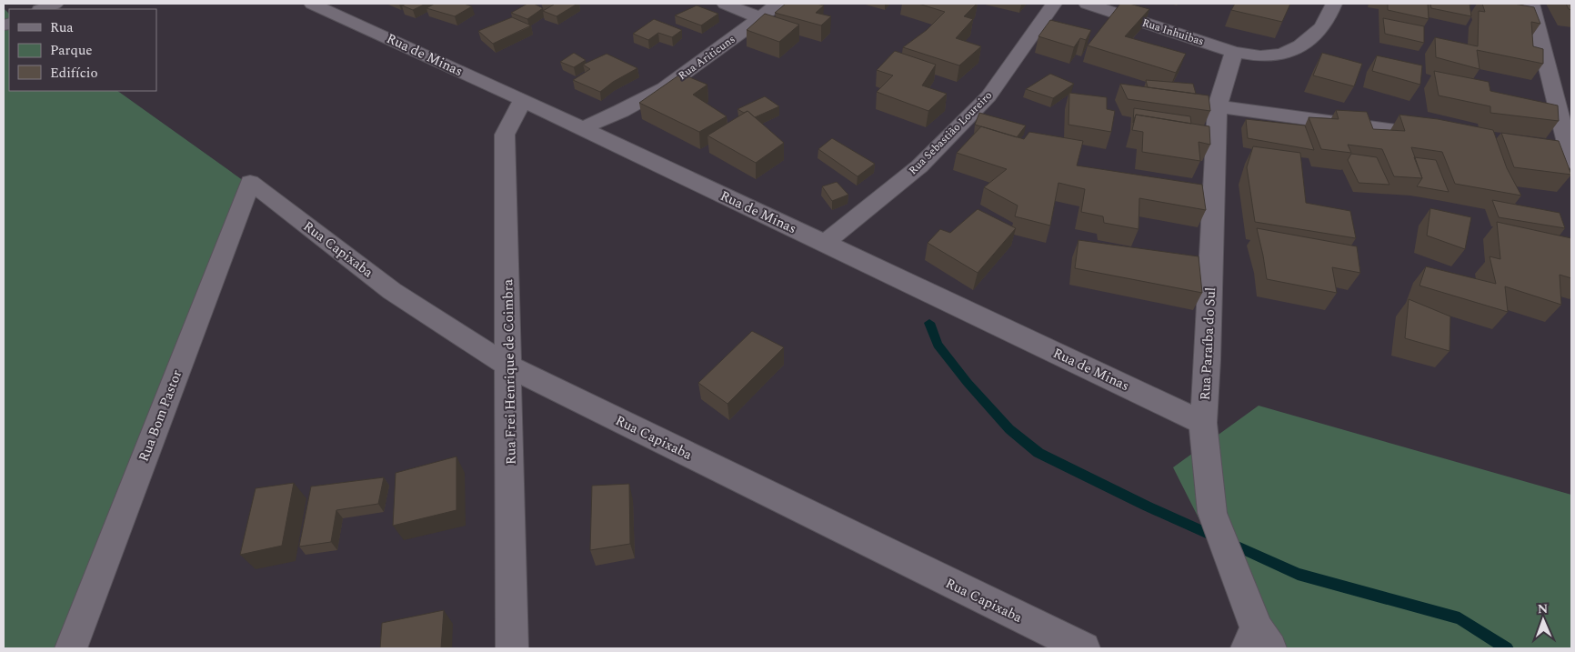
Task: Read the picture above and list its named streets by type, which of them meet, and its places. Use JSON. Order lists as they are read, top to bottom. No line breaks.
{"streets":{"street":["Rua Inhuibas","Rua de Minas","Rua Ariticuns","Rua Sebastião Loureiro","Rua Capixaba","Rua Paraíba do Sul","Rua Frei Henrique de Coimbra","Rua Bom Pastor"]},"crossings":[["Rua Inhuibas","Rua Paraíba do Sul"],["Rua de Minas","Rua Ariticuns"],["Rua de Minas","Rua Sebastião Loureiro"],["Rua de Minas","Rua Paraíba do Sul"],["Rua de Minas","Rua Frei Henrique de Coimbra"],["Rua Capixaba","Rua Frei Henrique de Coimbra"],["Rua Capixaba","Rua Bom Pastor"]],"legend":["Rua","Parque","Edifício"],"north":"top"}
